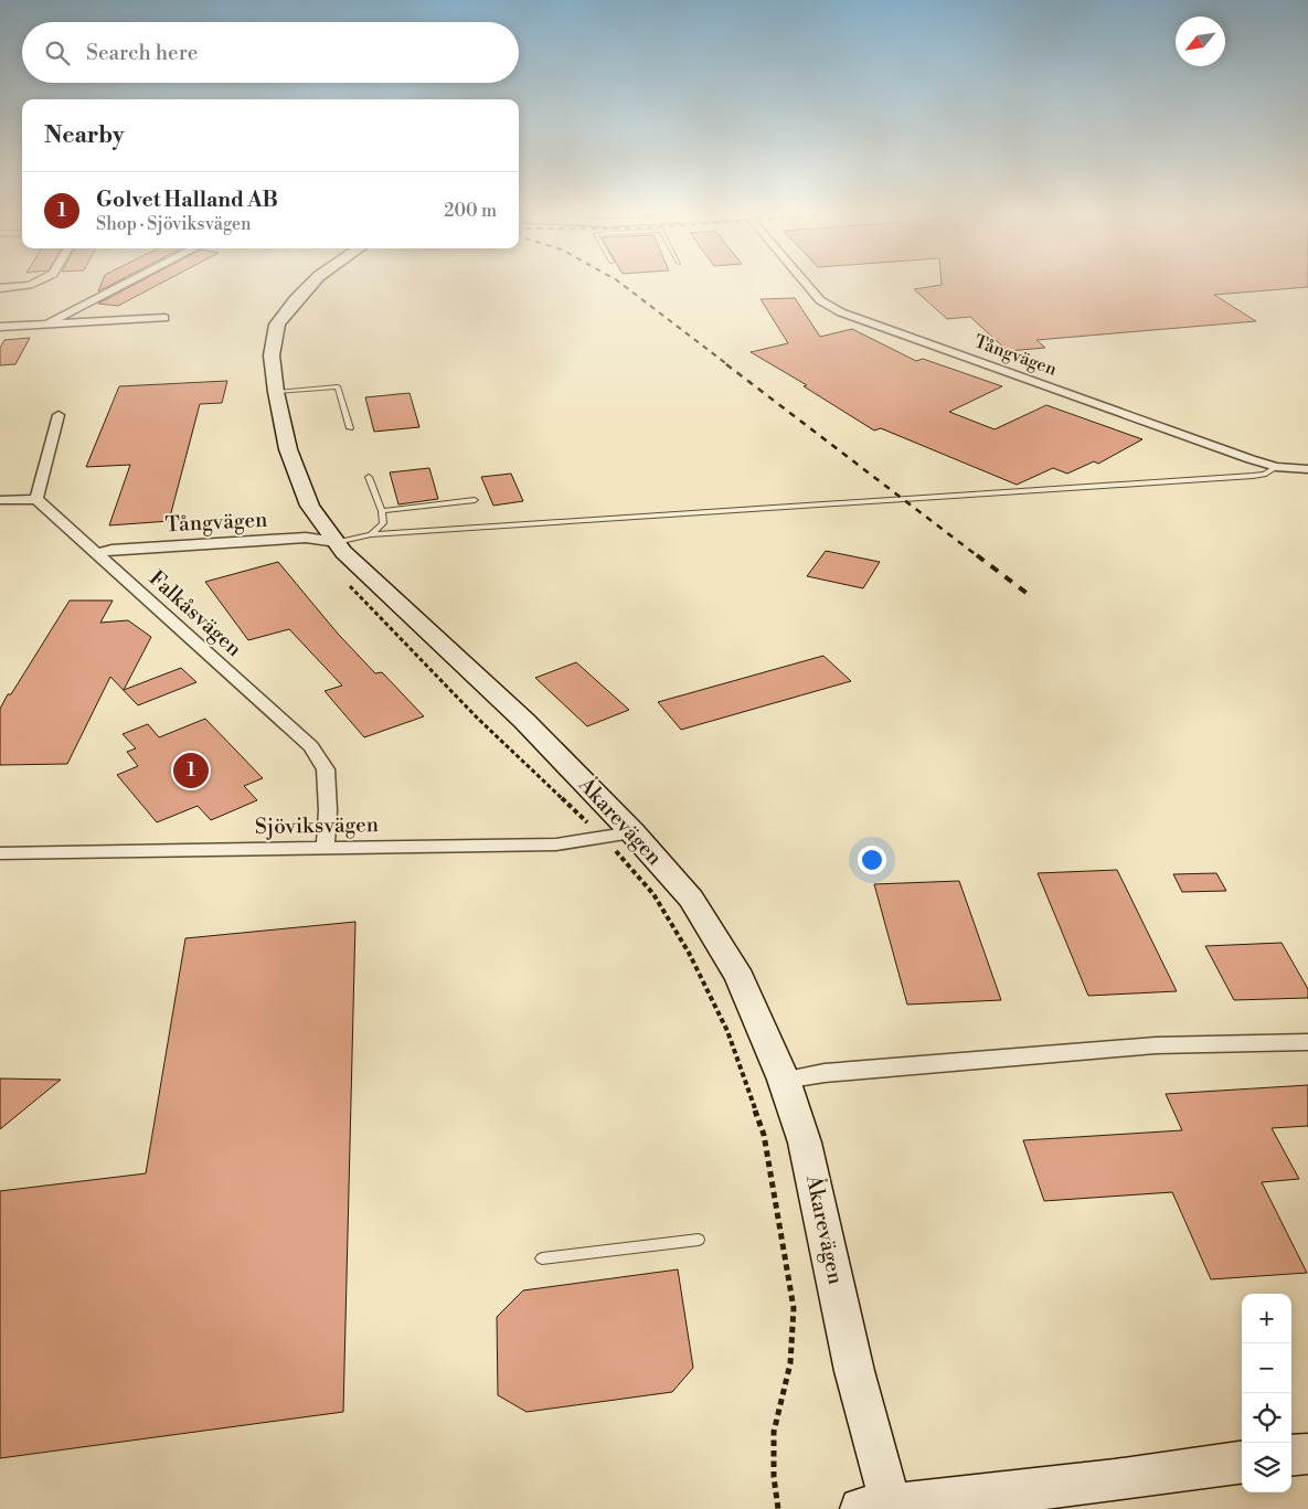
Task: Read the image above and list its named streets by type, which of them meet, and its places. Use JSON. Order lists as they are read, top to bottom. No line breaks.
{"streets":{"street":["Tångvägen","Falkåsvägen","Åkarevägen","Sjöviksvägen"]},"crossings":[["Tångvägen","Falkåsvägen"],["Tångvägen","Åkarevägen"],["Falkåsvägen","Sjöviksvägen"],["Åkarevägen","Sjöviksvägen"]],"north":"bottom left","page":{"search":"Search here","heading":"Nearby","list":[{"mark":"1","name":"Golvet Halland AB","note":"Shop · Sjöviksvägen","value":"200 m"}],"pins":"1","map_buttons":["+","−"]}}
